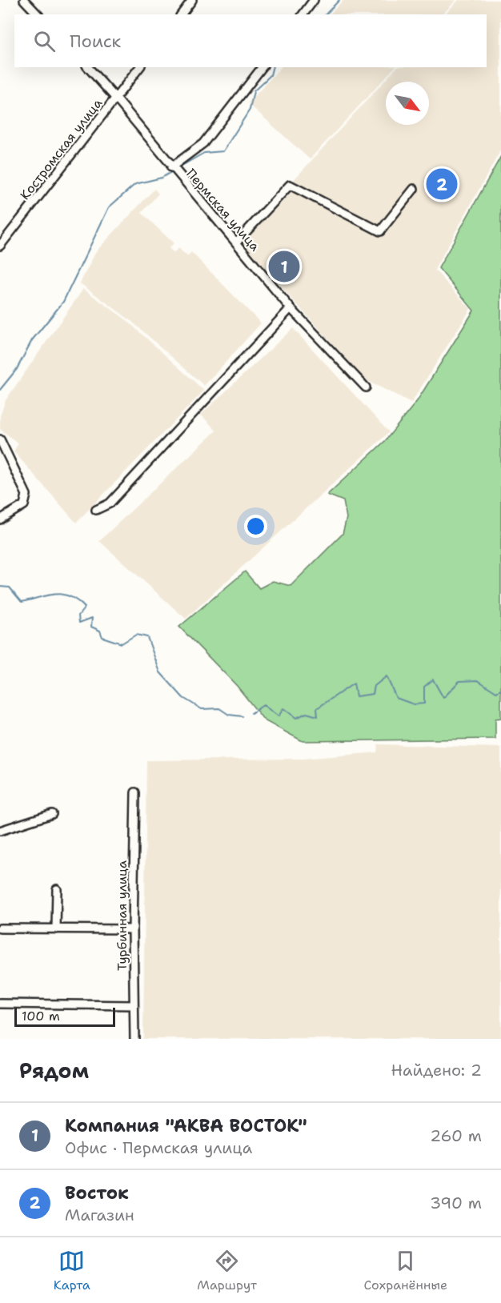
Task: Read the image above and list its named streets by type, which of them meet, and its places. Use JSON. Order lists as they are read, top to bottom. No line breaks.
{"streets":{"street":["Костромская улица","Пермская улица","Турбинная улица"]},"crossings":[["Костромская улица","Пермская улица"]],"scale_bar":"100 m","north":"bottom right","page":{"search":"Поиск","pins":["2","1"],"scale":"100 m","heading":["Рядом","Найдено: 2"],"list":[{"mark":"1","name":"Компания \"АКВА ВОСТОК\"","note":"Офис · Пермская улица","value":"260 m"},{"mark":"2","name":"Восток","note":"Магазин","value":"390 m"}],"nav":["Карта","Маршрут","Сохранённые"]}}
